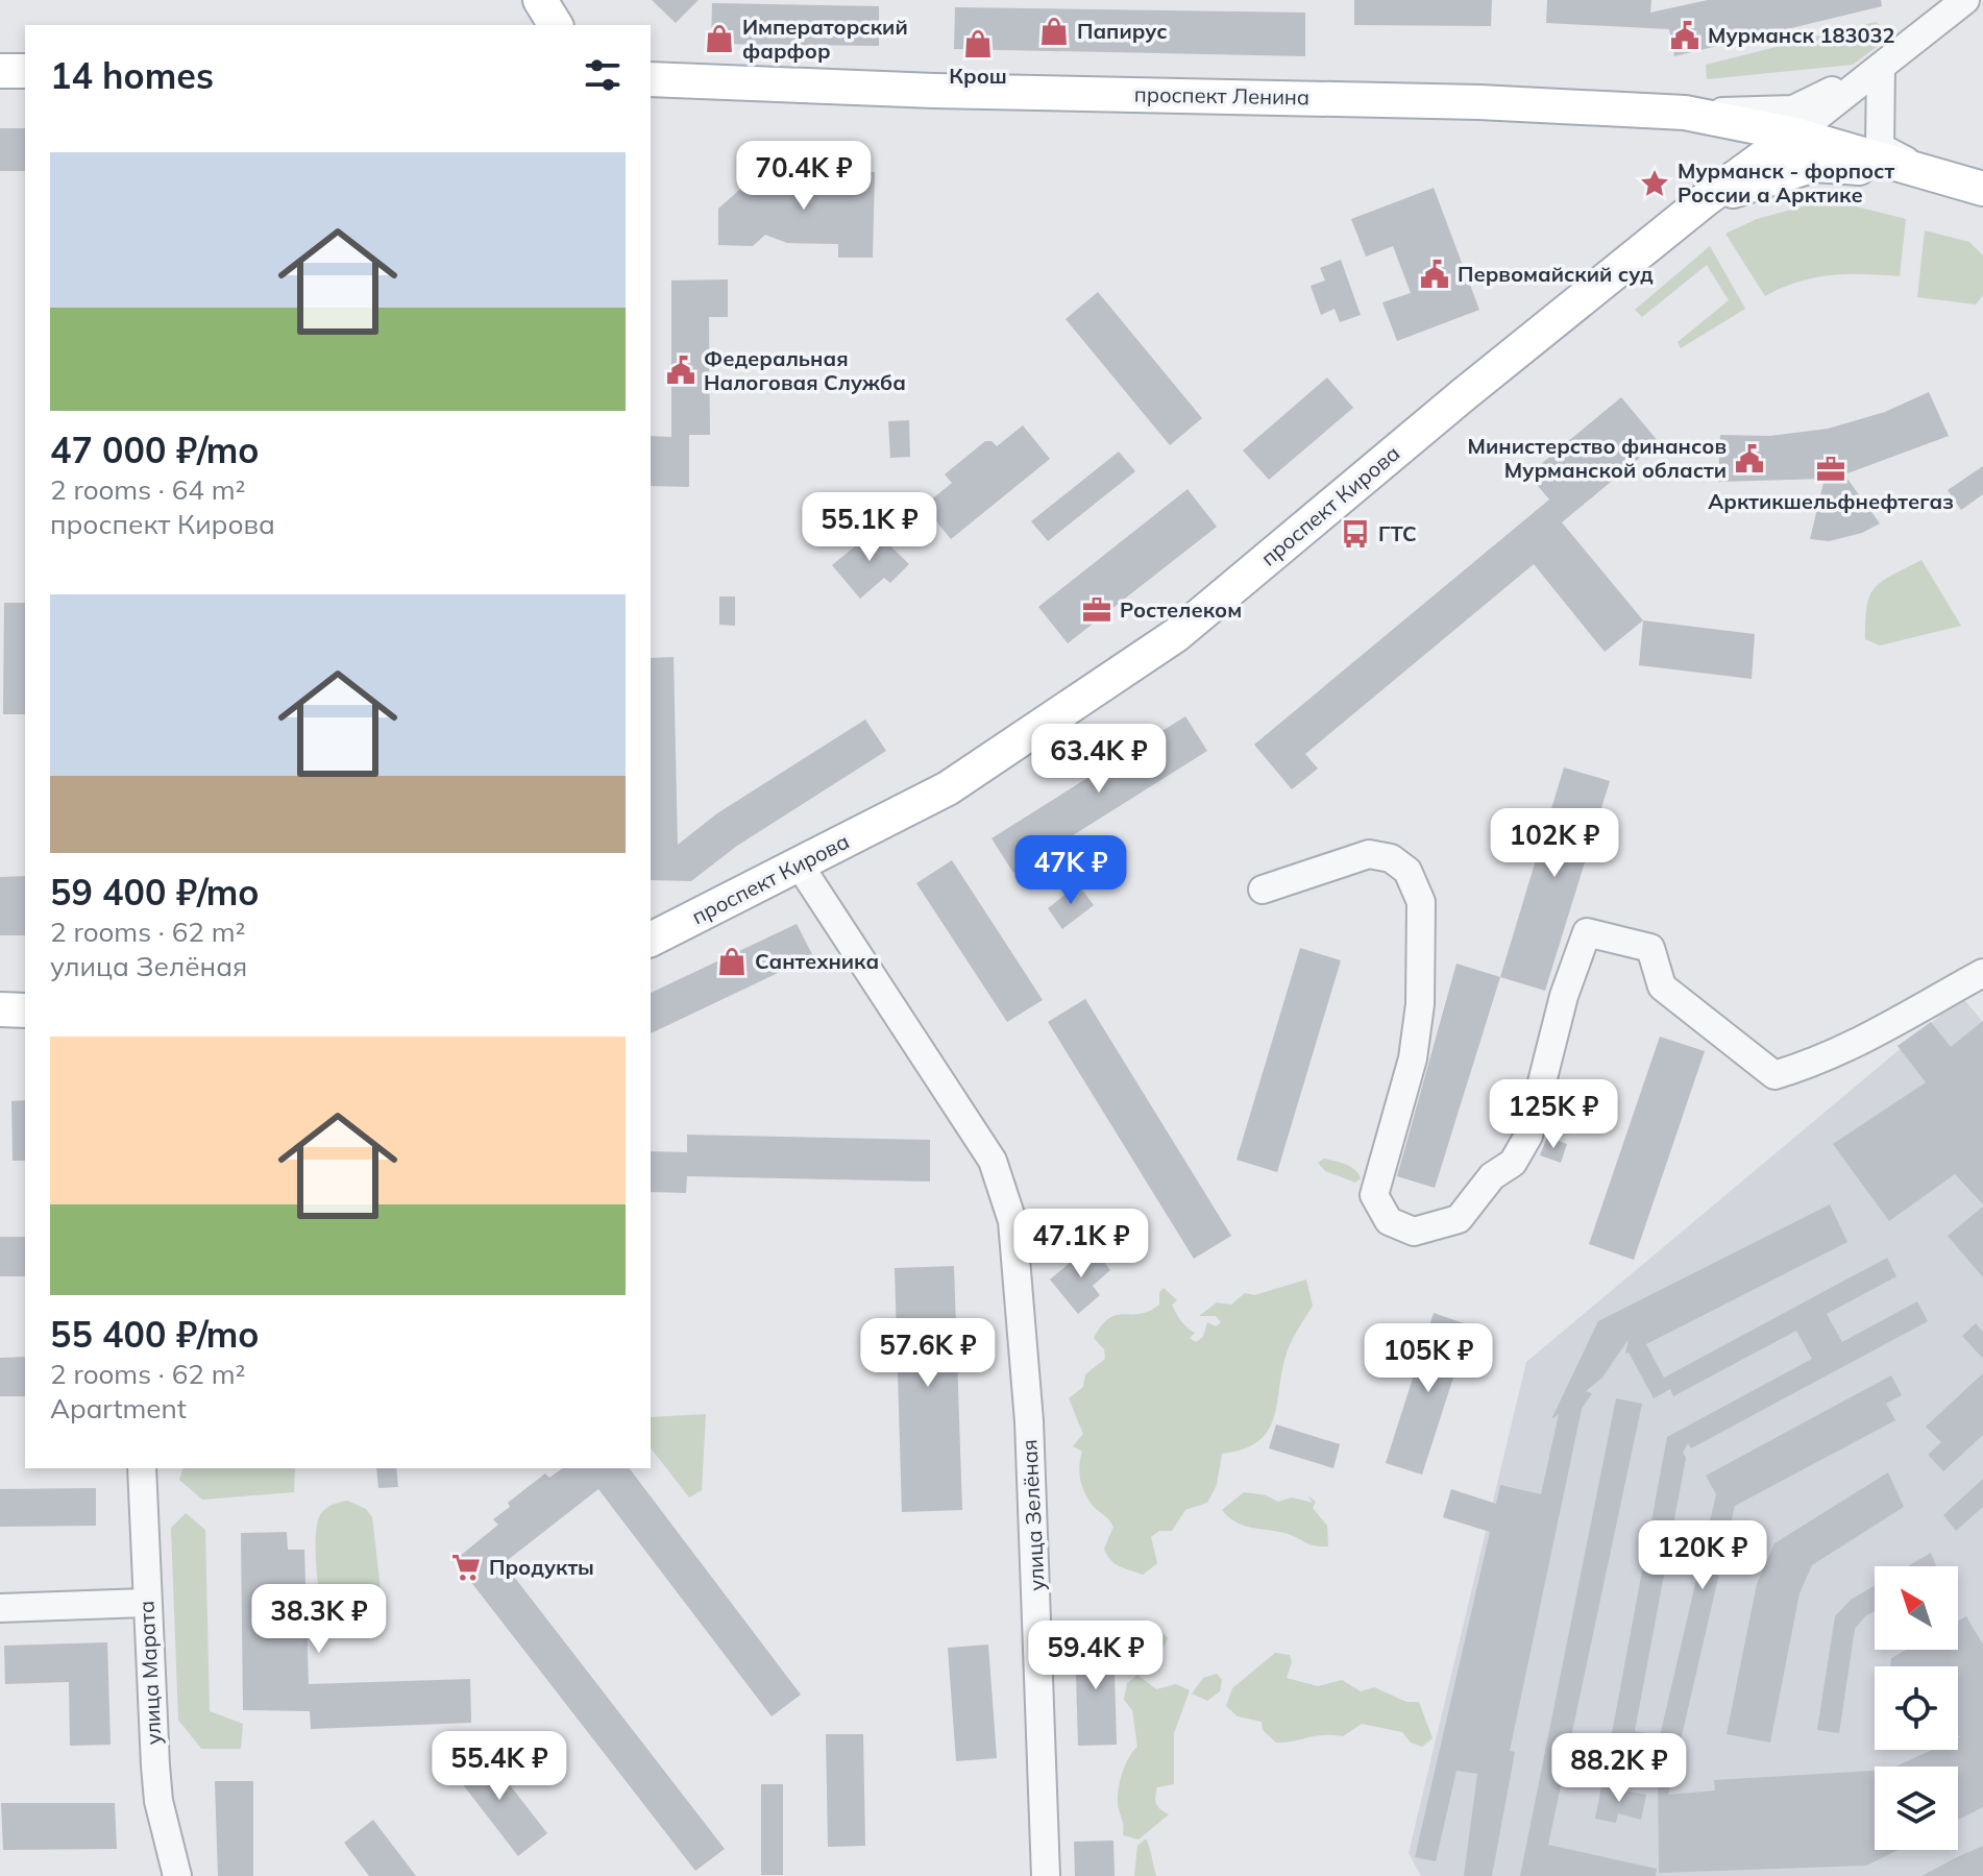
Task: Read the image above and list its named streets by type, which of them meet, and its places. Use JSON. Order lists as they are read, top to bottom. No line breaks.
{"streets":{"main road":["проспект Ленина","проспект Кирова"],"street":["улица Зелёная","улица Марата"]},"crossings":[["проспект Ленина","проспект Кирова"],["проспект Кирова","улица Зелёная"]],"places":{"shop":["Папирус","Императорский фарфор","Крош","Сантехника"],"public building":["Мурманск 183032","Первомайский суд","Федеральная Налоговая Служба","Министерство финансов Мурманской области"],"place":["Мурманск - форпост России а Арктике"],"office":["Арктикшельфнефтегаз","Ростелеком"],"bus stop":["ГТС"],"supermarket":["Продукты"]},"north":"top left","page":{"heading":"14 homes","list":[{"name":"47 000 ₽/mo","note":"2 rooms · 64 m² · проспект Кирова"},{"name":"59 400 ₽/mo","note":"2 rooms · 62 m² · улица Зелёная"},{"name":"55 400 ₽/mo","note":"2 rooms · 62 m² · Apartment"}],"price":["70.4K ₽","55.1K ₽","63.4K ₽","102K ₽","47K ₽","125K ₽","47.1K ₽","57.6K ₽","105K ₽","120K ₽","38.3K ₽","59.4K ₽","55.4K ₽","88.2K ₽"]}}
